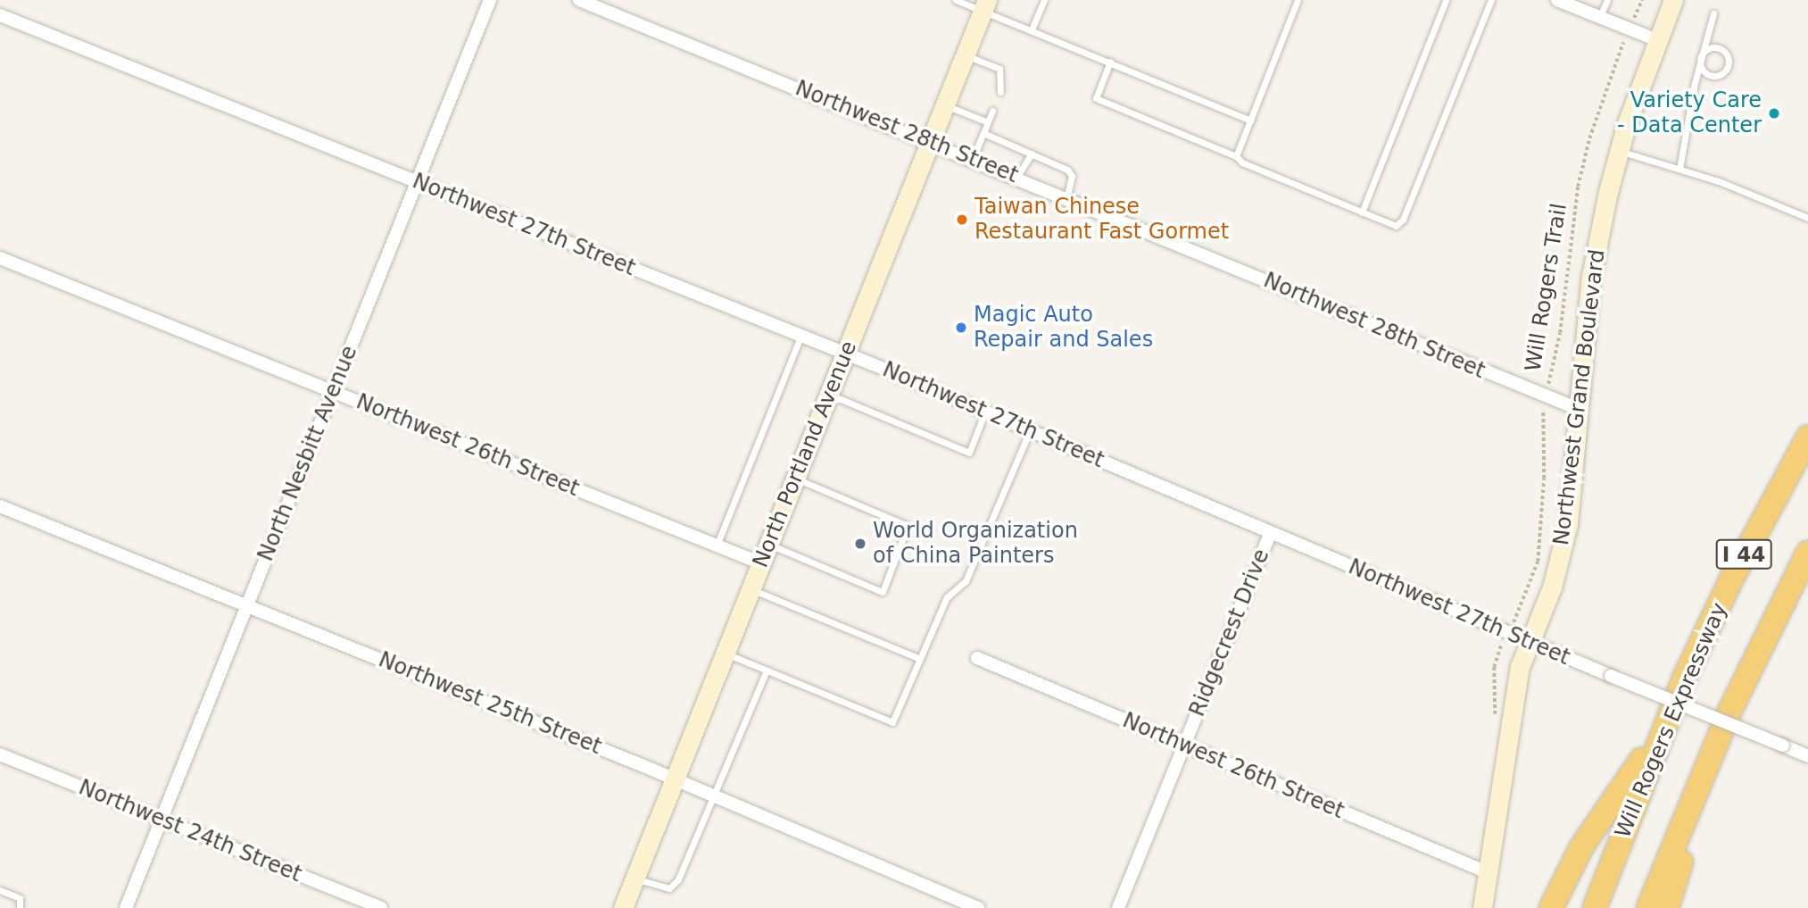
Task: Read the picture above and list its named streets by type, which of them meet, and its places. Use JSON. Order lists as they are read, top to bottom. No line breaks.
{"streets":{"highway":["I 44","Will Rogers Expressway"],"main road":["Northwest Grand Boulevard","North Portland Avenue"],"street":["Northwest 28th Street","Northwest 27th Street","Northwest 26th Street","North Nesbitt Avenue","Ridgecrest Drive","Northwest 25th Street","Northwest 24th Street"],"path":["Will Rogers Trail"]},"crossings":[["Northwest 28th Street","Will Rogers Trail"],["Northwest 28th Street","Northwest Grand Boulevard"],["Northwest 28th Street","North Portland Avenue"],["Northwest 27th Street","Northwest Grand Boulevard"],["Northwest 27th Street","North Nesbitt Avenue"],["Northwest 27th Street","North Portland Avenue"],["Northwest 27th Street","Ridgecrest Drive"],["Northwest Grand Boulevard","Northwest 26th Street"],["Northwest 26th Street","North Nesbitt Avenue"],["Northwest 26th Street","North Portland Avenue"],["Northwest 26th Street","Ridgecrest Drive"],["North Nesbitt Avenue","Northwest 25th Street"],["North Nesbitt Avenue","Northwest 24th Street"],["North Portland Avenue","Northwest 25th Street"]],"places":["Variety Care - Data Center","Taiwan Chinese Restaurant Fast Gormet","Magic Auto Repair and Sales","World Organization of China Painters"]}
